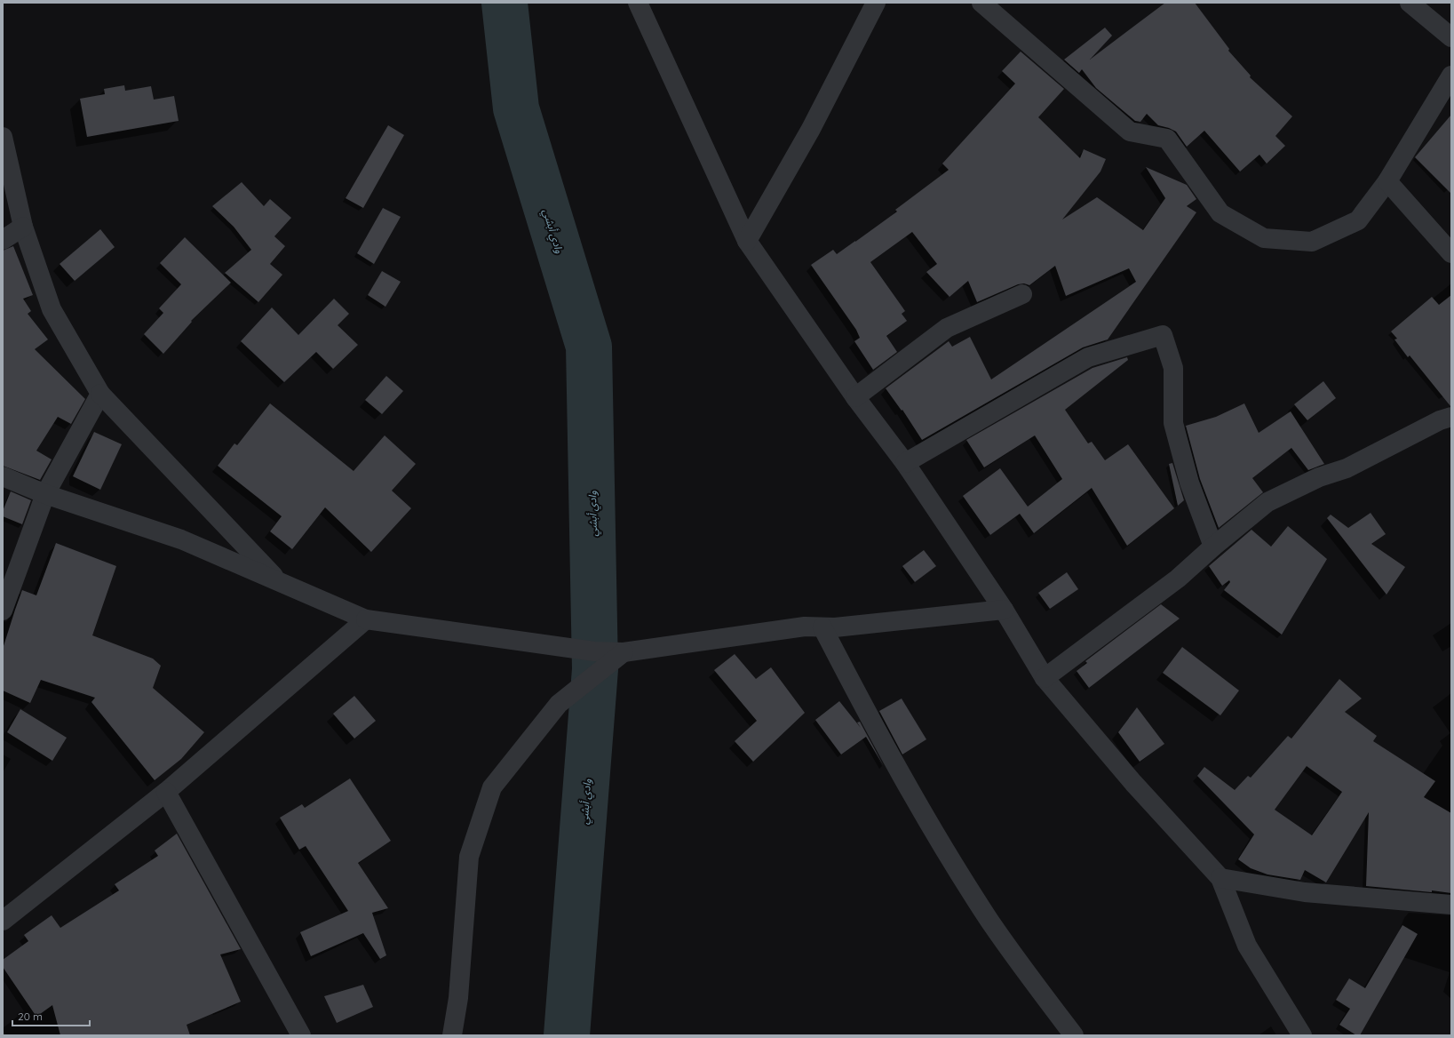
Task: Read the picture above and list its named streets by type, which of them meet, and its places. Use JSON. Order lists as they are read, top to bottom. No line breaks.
{"water":["وادي أبشي"],"scale_bar":"20 m"}
